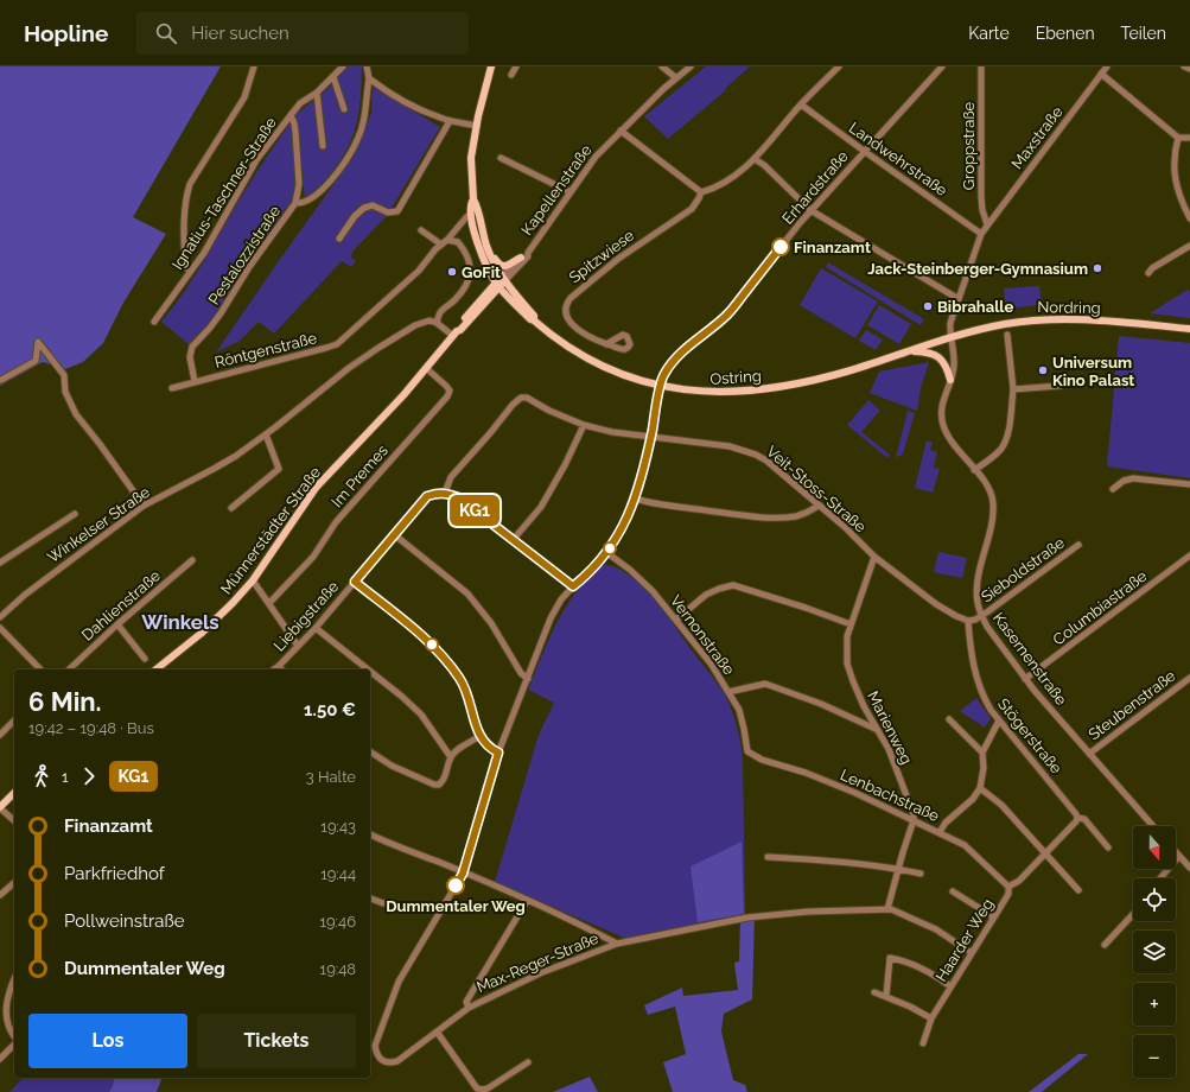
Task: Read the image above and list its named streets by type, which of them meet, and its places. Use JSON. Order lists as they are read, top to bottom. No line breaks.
{"streets":{"main road":["Nordring","Ostring","Münnerstädter Straße"],"street":["Maxstraße","Groppstraße","Landwehrstraße","Erhardstraße","Kapellenstraße","Ignatius-Taschner-Straße","Pestalozzistraße","Spitzwiese","Röntgenstraße","Im Premes","Veit-Stoss-Straße","Winkelser Straße","Sieboldstraße","Dahlienstraße","Columbiastraße","Liebigstraße","Vernonstraße","Kasernenstraße","Steubenstraße","Marienweg","Stögerstraße","Lenbachstraße","Haarder Weg","Max-Reger-Straße"]},"crossings":[["Maxstraße","Groppstraße"],["Maxstraße","Landwehrstraße"],["Maxstraße","Kasernenstraße"],["Landwehrstraße","Erhardstraße"],["Erhardstraße","Ostring"],["Erhardstraße","Veit-Stoss-Straße"],["Erhardstraße","Vernonstraße"],["Kapellenstraße","Ostring"],["Kapellenstraße","Münnerstädter Straße"],["Pestalozzistraße","Röntgenstraße"],["Nordring","Ostring"],["Nordring","Kasernenstraße"],["Röntgenstraße","Ostring"],["Ostring","Münnerstädter Straße"],["Ostring","Kasernenstraße"],["Im Premes","Münnerstädter Straße"],["Veit-Stoss-Straße","Liebigstraße"],["Veit-Stoss-Straße","Marienweg"],["Sieboldstraße","Kasernenstraße"],["Columbiastraße","Kasernenstraße"],["Vernonstraße","Lenbachstraße"],["Kasernenstraße","Steubenstraße"],["Marienweg","Lenbachstraße"],["Stögerstraße","Haarder Weg"],["Lenbachstraße","Haarder Weg"]],"districts":["Winkels"],"places":["Finanzamt","Jack-Steinberger-Gymnasium","GoFit","Bibrahalle","Universum Kino Palast","Dummentaler Weg"],"lines":["bus line KG1"],"north":"bottom","page":{"header":"Hopline","search":"Hier suchen","nav":["Karte","Ebenen","Teilen"],"on_map":"KG1","heading":["6 Min.","19:42 – 19:48 · Bus","1.50 €"],"legs":["1","KG1","3 Halte"],"list":[{"name":"Finanzamt","value":"19:43"},{"name":"Parkfriedhof","value":"19:44"},{"name":"Pollweinstraße","value":"19:46"},{"name":"Dummentaler Weg","value":"19:48"}],"map_buttons":["+","−"],"buttons":["Los","Tickets"]}}
